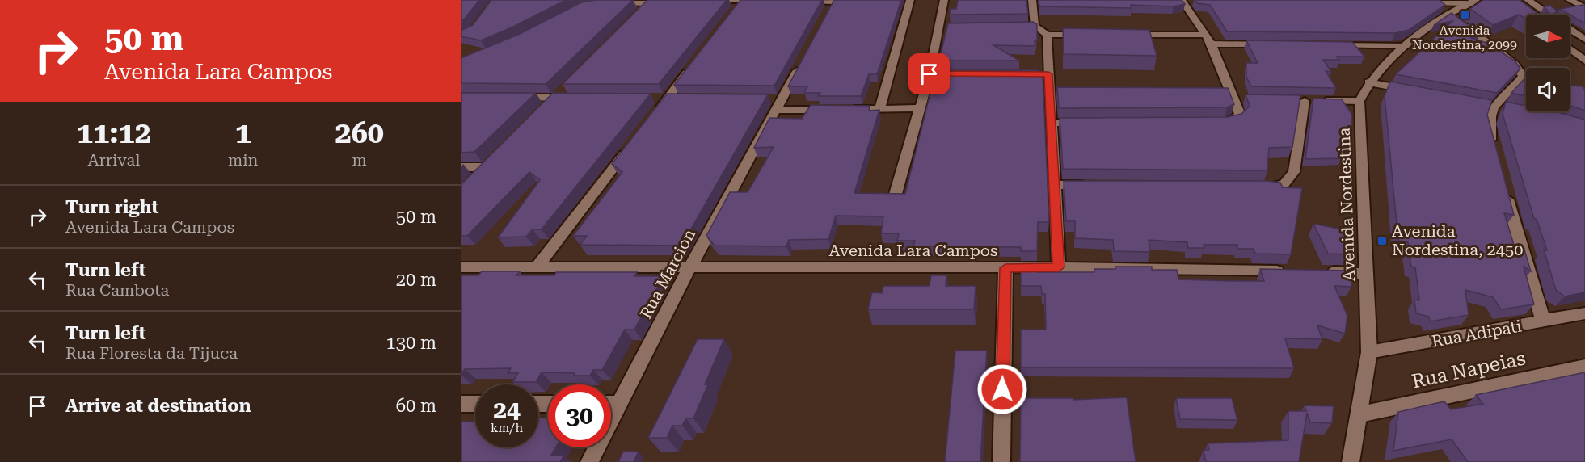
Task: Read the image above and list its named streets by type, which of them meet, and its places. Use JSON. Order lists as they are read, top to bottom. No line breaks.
{"streets":{"street":["Avenida Nordestina","Avenida Lara Campos","Rua Marcion","Rua Adipati","Rua Napeias"]},"crossings":[["Avenida Nordestina","Rua Adipati"],["Avenida Nordestina","Rua Napeias"],["Avenida Lara Campos","Rua Marcion"]],"places":{"transit":["Avenida Nordestina, 2099","Avenida Nordestina, 2450"]},"north":"right","page":{"turn":["50 m","Avenida Lara Campos"],"eta":["11:12","Arrival","1","min","260","m"],"list":[{"name":"Turn right","note":"Avenida Lara Campos","value":"50 m"},{"name":"Turn left","note":"Rua Cambota","value":"20 m"},{"name":"Turn left","note":"Rua Floresta da Tijuca","value":"130 m"},{"name":"Arrive at destination","value":"60 m"}],"speed":"24 km/h","limit":"30"}}
